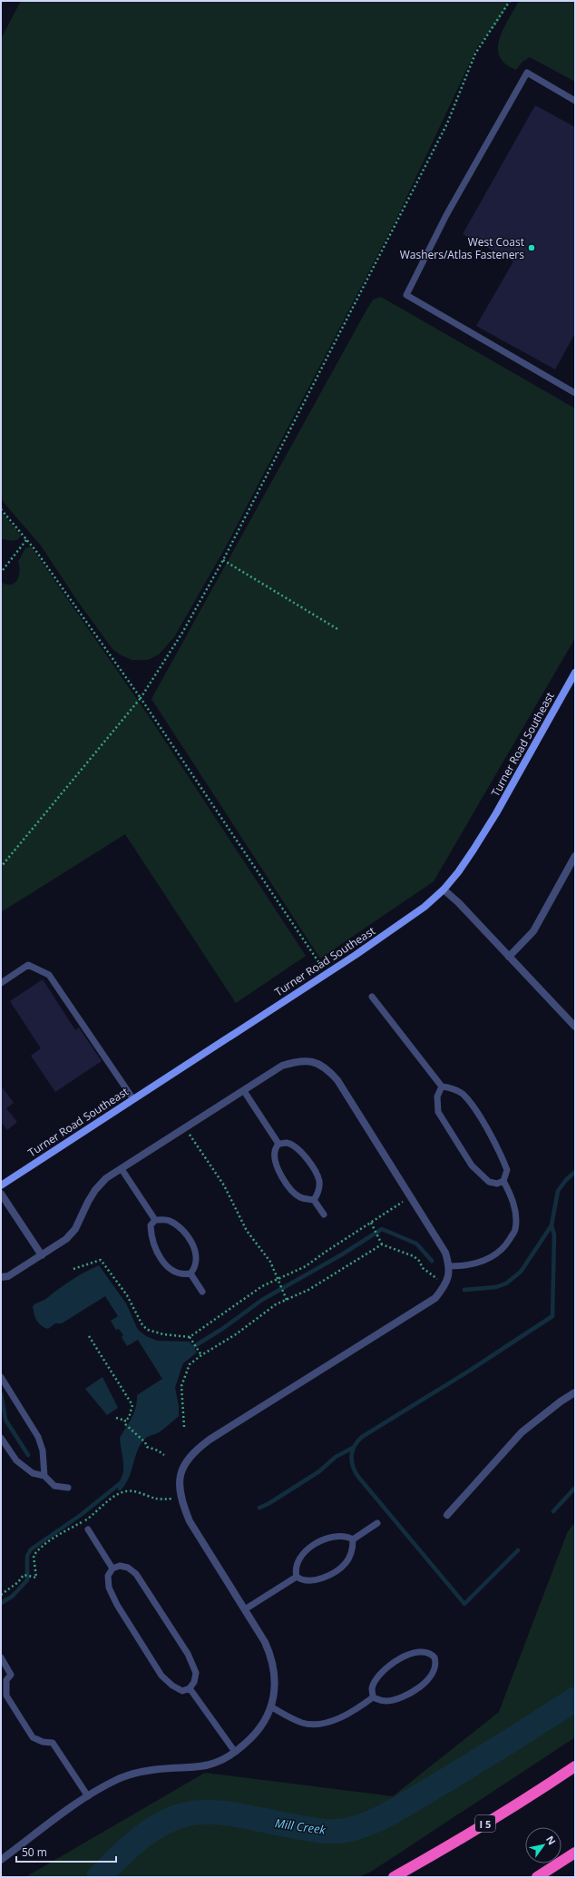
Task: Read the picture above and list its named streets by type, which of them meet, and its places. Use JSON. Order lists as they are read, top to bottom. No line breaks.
{"streets":{"highway":["I 5"],"main road":["Turner Road Southeast"]},"water":["Mill Creek"],"places":["West Coast Washers/Atlas Fasteners"],"scale_bar":"50 m","north":"top right"}
